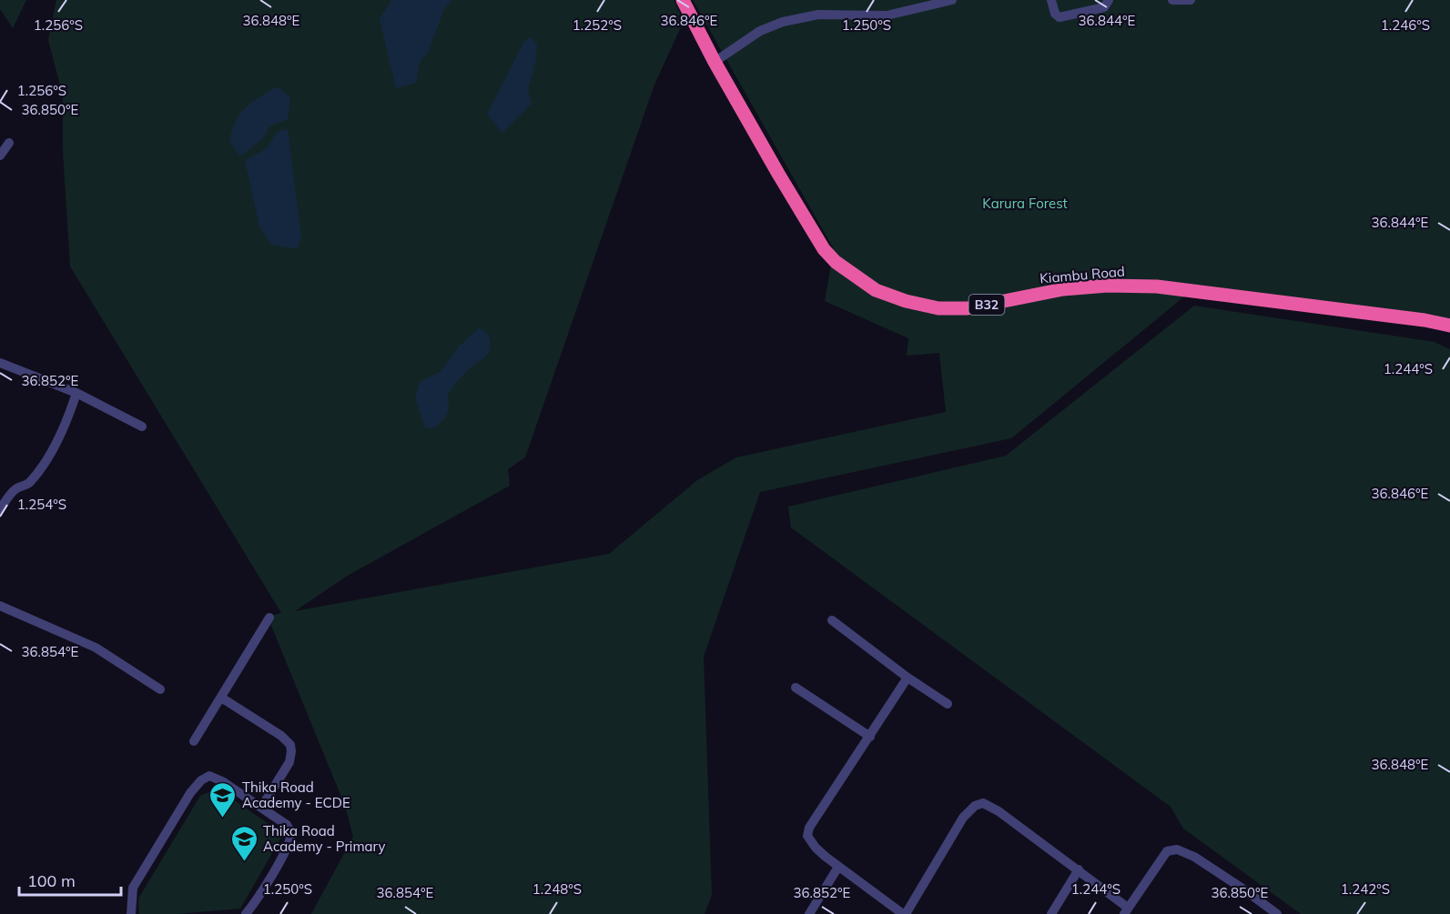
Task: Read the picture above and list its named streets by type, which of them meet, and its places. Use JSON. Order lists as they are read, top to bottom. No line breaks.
{"streets":{"highway":["Kiambu Road","B32"]},"parks":["Karura Forest"],"places":{"school or university":["Thika Road Academy - ECDE","Thika Road Academy - Primary"]},"scale_bar":"100 m","coordinates":["36.846°E","36.844°E","36.848°E","1.256°S","1.250°S","1.252°S","1.246°S","36.850°E","1.244°S","36.852°E","1.254°S","36.854°E","1.248°S","1.242°S"]}
